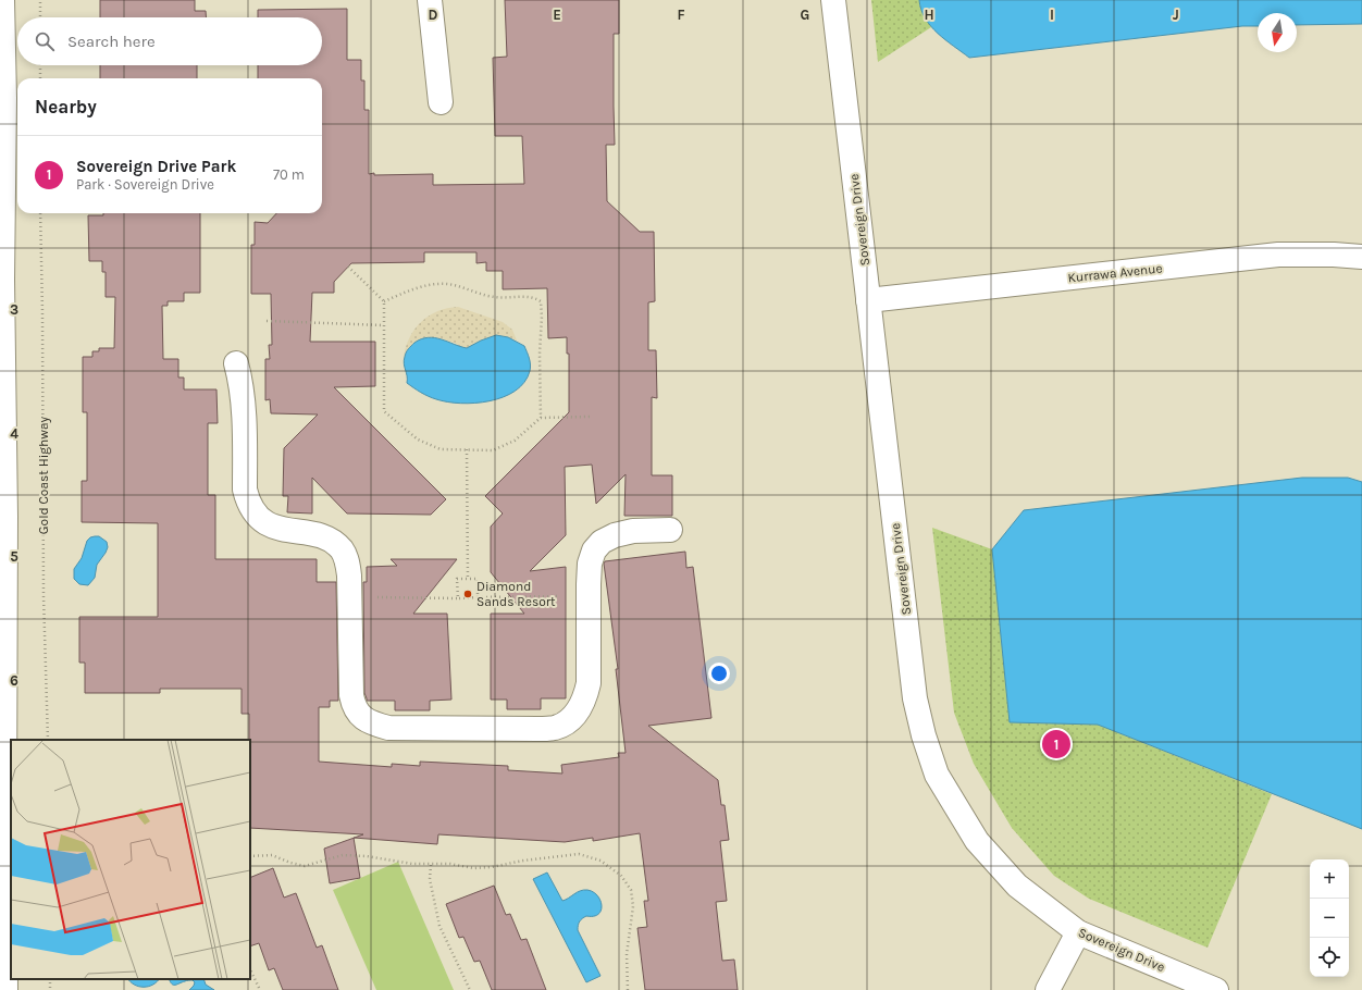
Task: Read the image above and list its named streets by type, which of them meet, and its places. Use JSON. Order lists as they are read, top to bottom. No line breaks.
{"streets":{"main road":["Sovereign Drive","Kurrawa Avenue"],"path":["Gold Coast Highway"]},"crossings":[["Sovereign Drive","Kurrawa Avenue"]],"places":["Diamond Sands Resort"],"north":"bottom","page":{"search":"Search here","heading":"Nearby","list":[{"mark":"1","name":"Sovereign Drive Park","note":"Park · Sovereign Drive","value":"70 m"}],"pins":"1","map_buttons":["+","−"]},"grid":{"columns":["D","E","F","G","H","I","J"],"rows":["3","4","5","6"]}}
